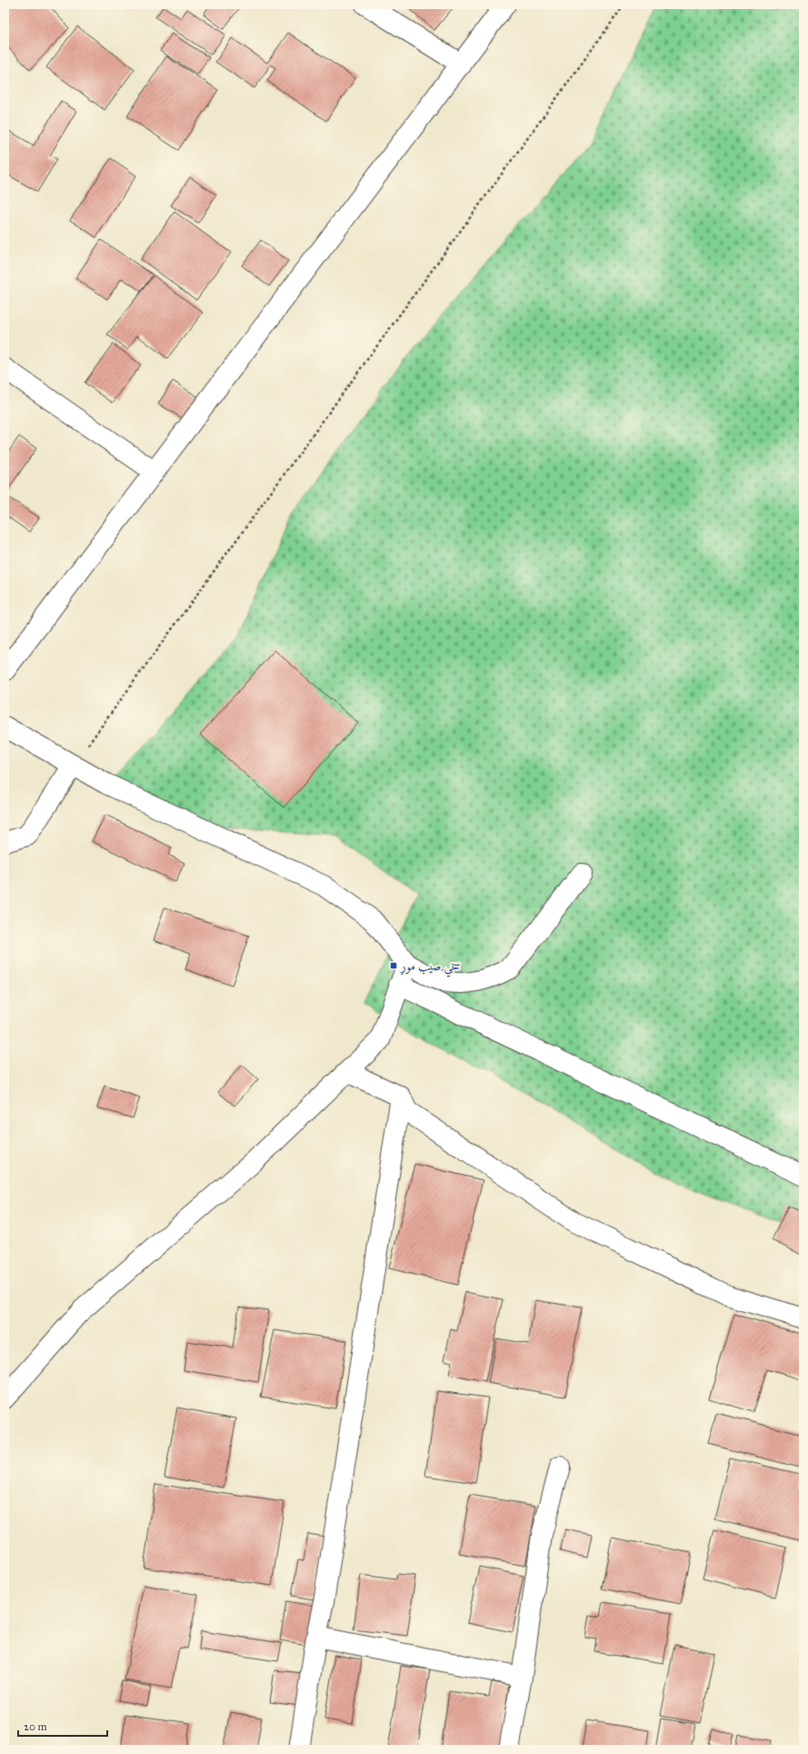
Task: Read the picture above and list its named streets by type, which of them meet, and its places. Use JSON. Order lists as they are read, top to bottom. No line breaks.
{"places":{"transit":["سخي صیب موړ"]},"scale_bar":"20 m"}
